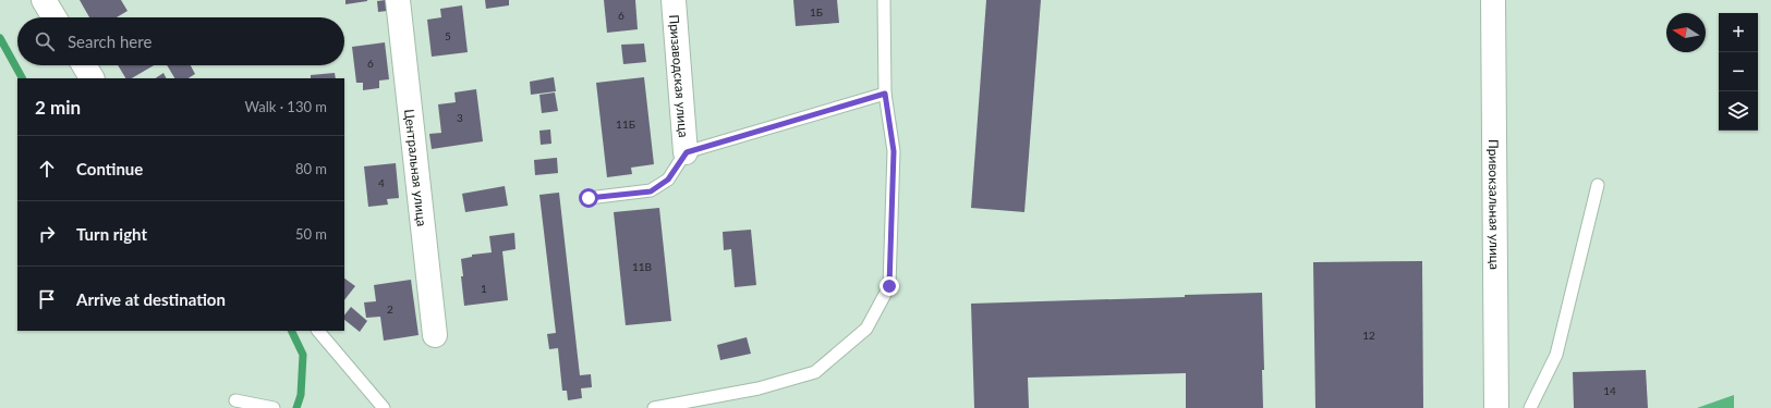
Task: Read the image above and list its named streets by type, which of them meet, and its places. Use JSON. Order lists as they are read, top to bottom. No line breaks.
{"streets":{"street":["Призаводская улица","Центральная улица","Привокзальная улица"]},"house_numbers":["1Б","6","5","6","3","11Б","4","11В","1","2","12","14"],"north":"left","page":{"map_buttons":["+","−"],"search":"Search here","heading":["2 min","Walk · 130 m"],"list":[["Continue","80 m"],["Turn right","50 m"],"Arrive at destination"]}}
